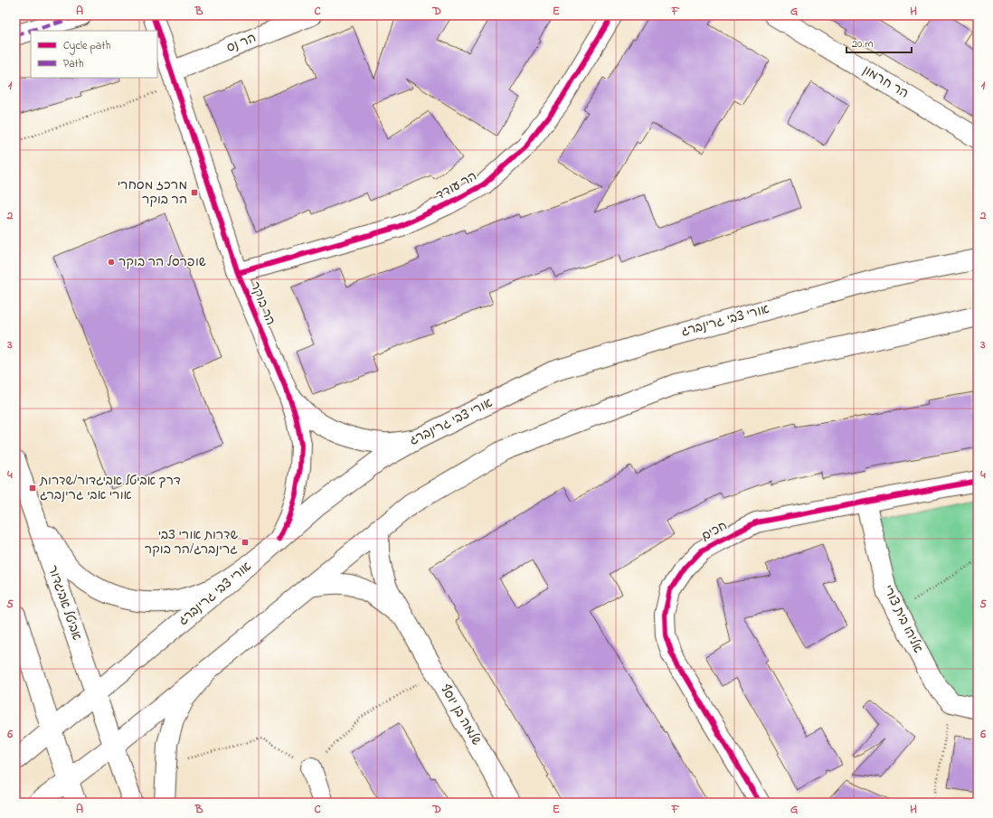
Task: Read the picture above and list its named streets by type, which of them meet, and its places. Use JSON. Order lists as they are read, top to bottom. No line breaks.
{"streets":{"main road":["הר נס","הר חרמון","הר עודד","הר בוקר","אורי צבי גרינברג","חכים","אביטל אביגדור","אליהו בית צורי","שלמה בן יוסף"]},"crossings":[["הר נס","הר בוקר"],["הר עודד","הר בוקר"],["הר בוקר","אורי צבי גרינברג"],["אורי צבי גרינברג","אביטל אביגדור"],["חכים","אליהו בית צורי"]],"places":{"transit":["מרכז מסחרי הר בוקר","דרך אביטל אביגדור/שדרות אורי אבי גרינברג","שדרות אורי צבי גרינברג/הר בוקר"],"other":["שופרסל הר בוקר"]},"legend":["Cycle path","Path"],"scale_bar":"20 m","grid":{"columns":["A","B","C","D","E","F","G","H"],"rows":["1","2","3","4","5","6"]}}
